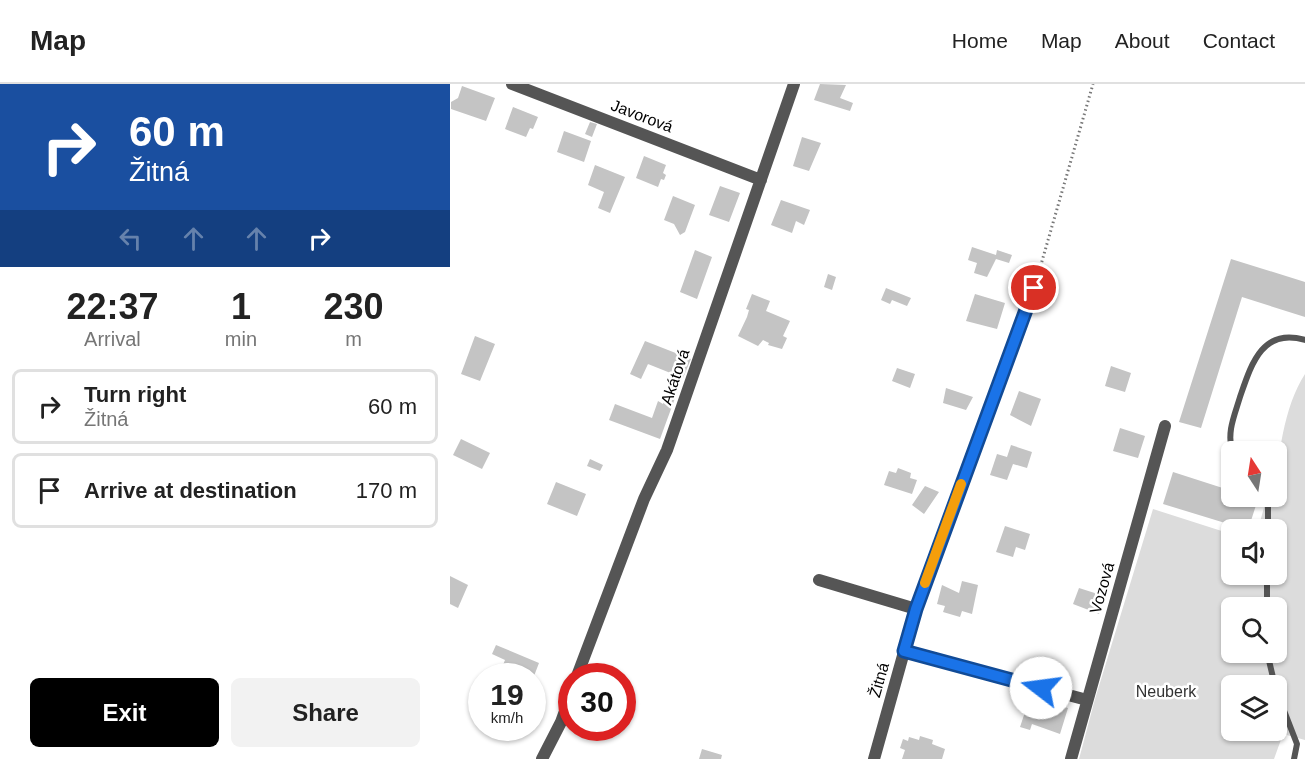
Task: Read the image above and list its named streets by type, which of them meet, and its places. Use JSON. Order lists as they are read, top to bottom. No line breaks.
{"streets":{"street":["Javorová","Akátová","Vozová","Žitná"]},"crossings":[["Javorová","Akátová"]],"parks":["Neuberk"],"north":"top","page":{"header":"Map","nav":["Home","Map","About","Contact"],"turn":["60 m","Žitná"],"eta":["22:37","Arrival","1","min","230","m"],"list":[{"name":"Turn right","note":"Žitná","value":"60 m"},{"name":"Arrive at destination","value":"170 m"}],"speed":"19 km/h","limit":"30","buttons":["Exit","Share"]}}
